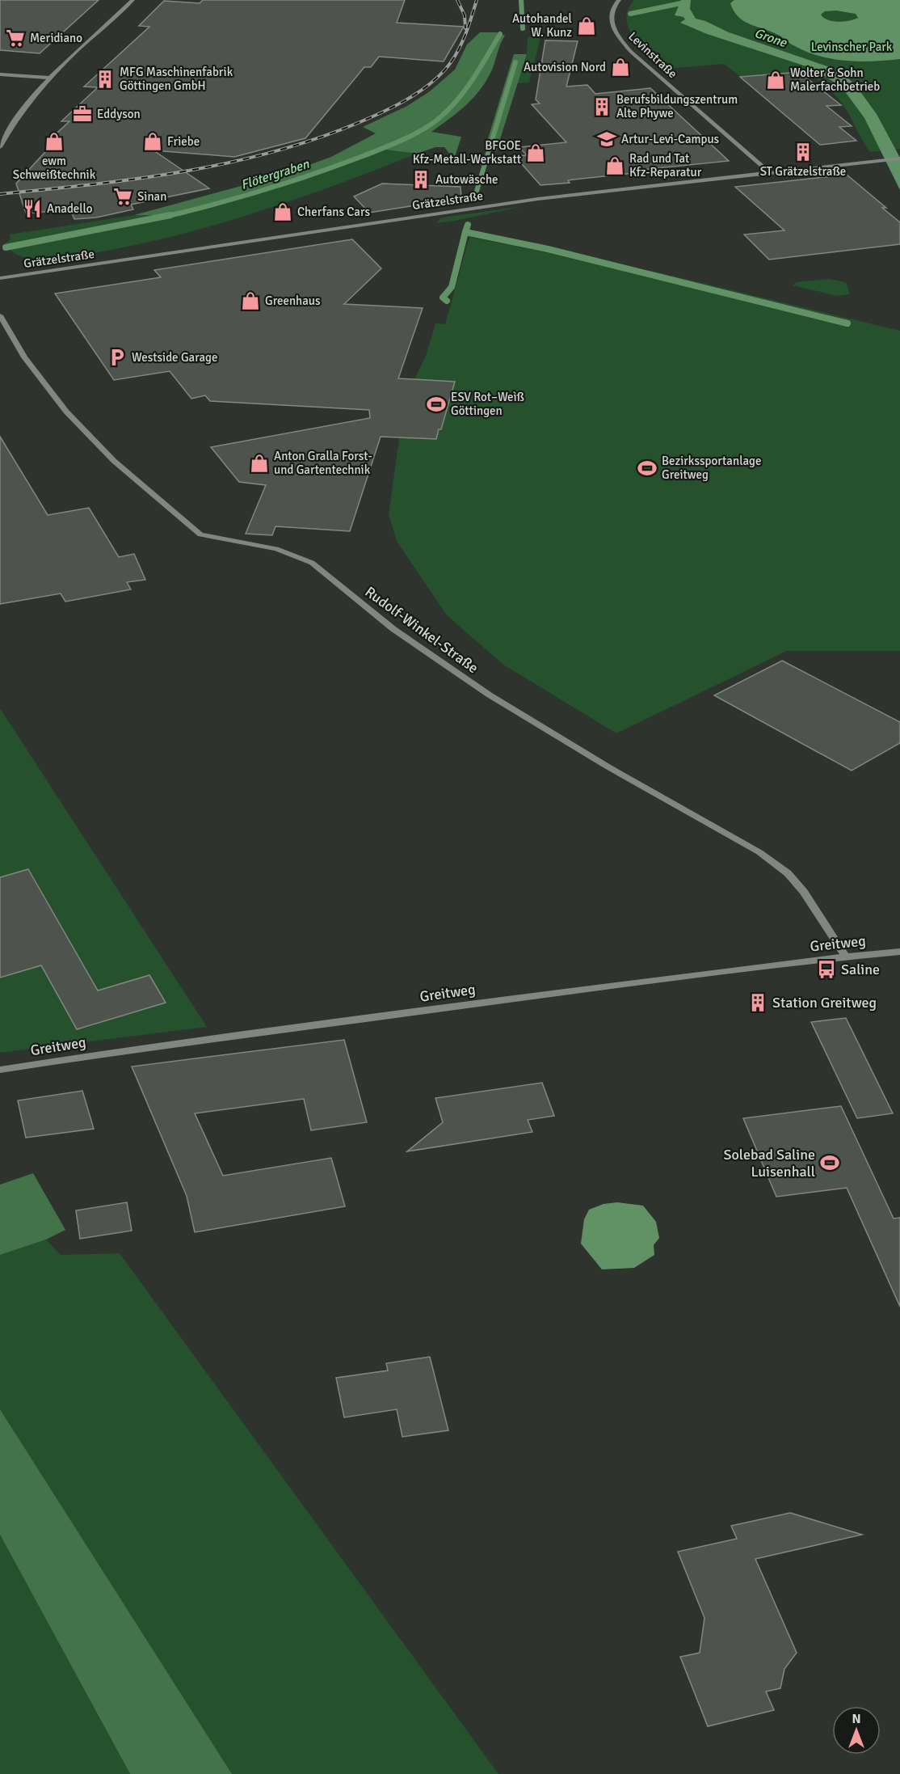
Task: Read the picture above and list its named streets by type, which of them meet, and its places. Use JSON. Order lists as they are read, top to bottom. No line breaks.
{"streets":{"street":["Levinstraße","Grätzelstraße","Rudolf-Winkel-Straße","Greitweg"]},"crossings":[["Levinstraße","Grätzelstraße"],["Rudolf-Winkel-Straße","Greitweg"]],"water":["Grone","Flötergraben"],"parks":["Levinscher Park"],"places":{"shop":["Autohandel W. Kunz","Autovision Nord","Wolter & Sohn Malerfachbetrieb","ewm Schweißtechnik","Friebe","BFGOE Kfz-Metall-Werkstatt","Rad und Tat Kfz-Reparatur","Cherfans Cars","Greenhaus","Anton Gralla Forst- und Gartentechnik"],"supermarket":["Meridiano","Sinan"],"building":["MFG Maschinenfabrik Göttingen GmbH","Berufsbildungszentrum Alte Phywe","ST Grätzelstraße","Autowäsche","Station Greitweg"],"office":["Eddyson"],"school or university":["Artur-Levi-Campus"],"restaurant":["Anadello"],"parking":["Westside Garage"],"sports":["ESV Rot–Weìß Göttingen","Bezirkssportanlage Greitweg","Solebad Saline Luisenhall"],"bus stop":["Saline"]},"north":"top"}
